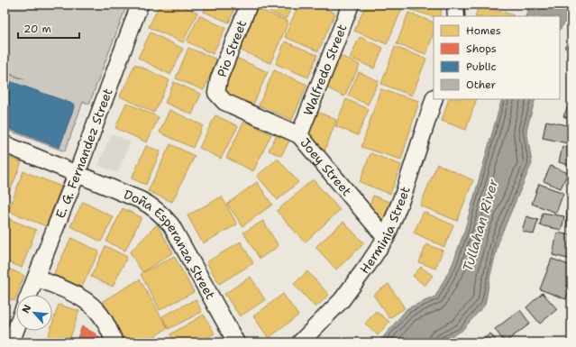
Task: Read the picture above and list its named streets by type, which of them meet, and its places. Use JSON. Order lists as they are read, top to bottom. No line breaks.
{"streets":{"street":["Pio Street","Walfredo Street","E. G. Fernandez Street","Joey Street","Herminia Street","Doña Esperanza Street"]},"crossings":[["Pio Street","Joey Street"],["Walfredo Street","Joey Street"],["E. G. Fernandez Street","Doña Esperanza Street"],["Joey Street","Herminia Street"]],"water":["Tullahan River"],"legend":["Homes","Shops","Public","Other"],"scale_bar":"20 m","north":"top left"}
